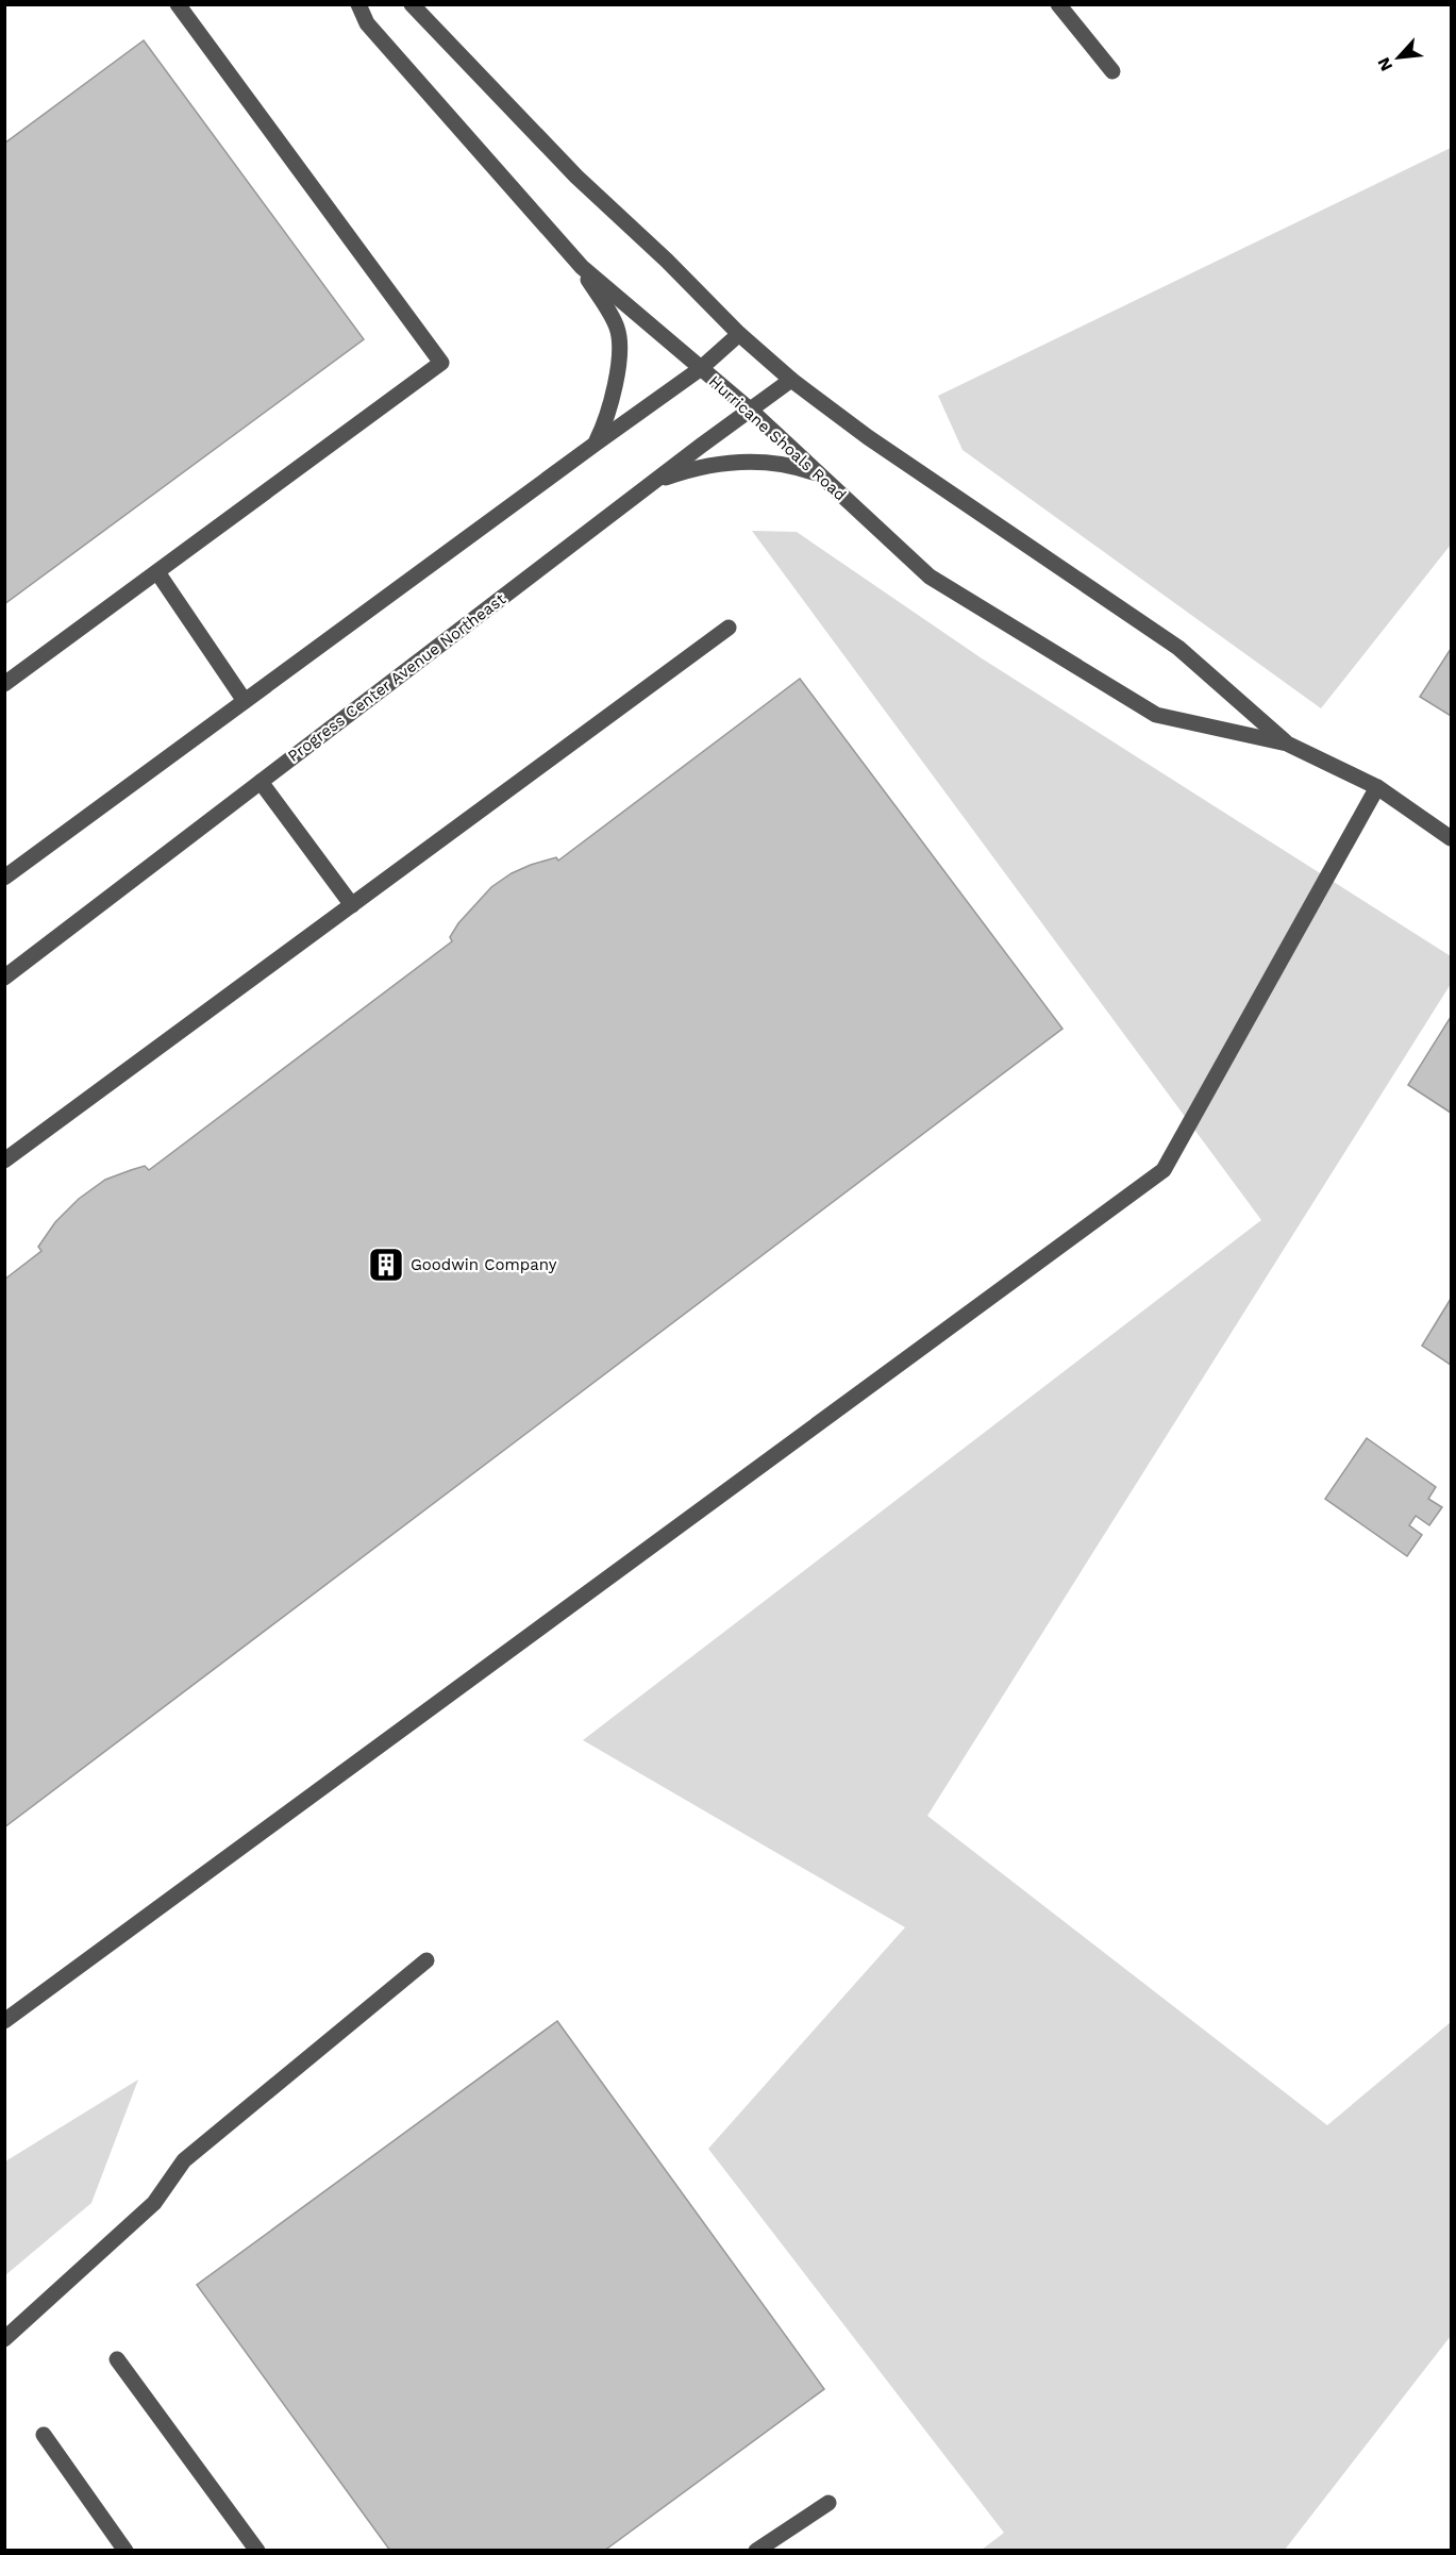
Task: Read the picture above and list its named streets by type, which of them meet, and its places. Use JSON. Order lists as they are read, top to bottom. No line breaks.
{"streets":{"street":["Hurricane Shoals Road","Progress Center Avenue Northeast"]},"crossings":[["Hurricane Shoals Road","Progress Center Avenue Northeast"]],"places":{"building":["Goodwin Company"]},"north":"bottom left"}
